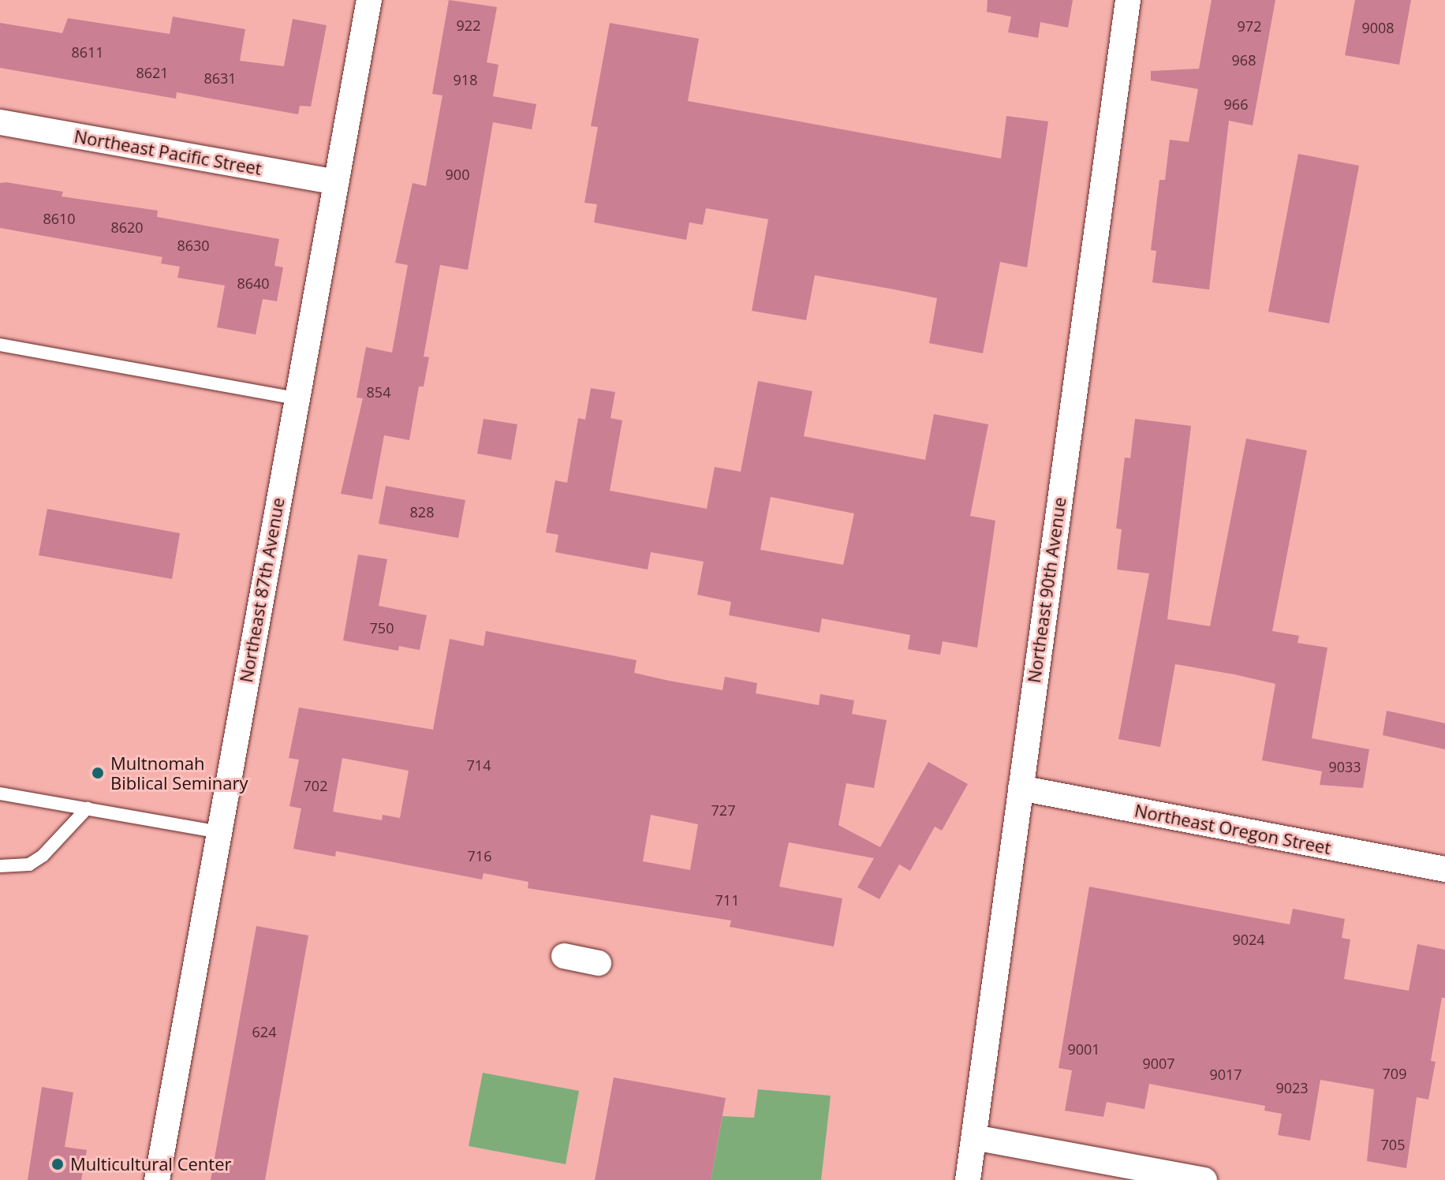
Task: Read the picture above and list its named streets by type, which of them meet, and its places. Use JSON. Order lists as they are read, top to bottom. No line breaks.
{"streets":{"street":["Northeast Pacific Street","Northeast 87th Avenue","Northeast 90th Avenue","Northeast Oregon Street"]},"crossings":[["Northeast Pacific Street","Northeast 87th Avenue"],["Northeast 90th Avenue","Northeast Oregon Street"]],"places":["Multnomah Biblical Seminary","Multicultural Center"],"house_numbers":["922","972","9008","8611","968","8621","8631","918","966","900","8610","8620","8630","8640","854","828","750","714","9033","702","727","716","711","9024","624","9001","9007","709","9017","9023","705"]}
